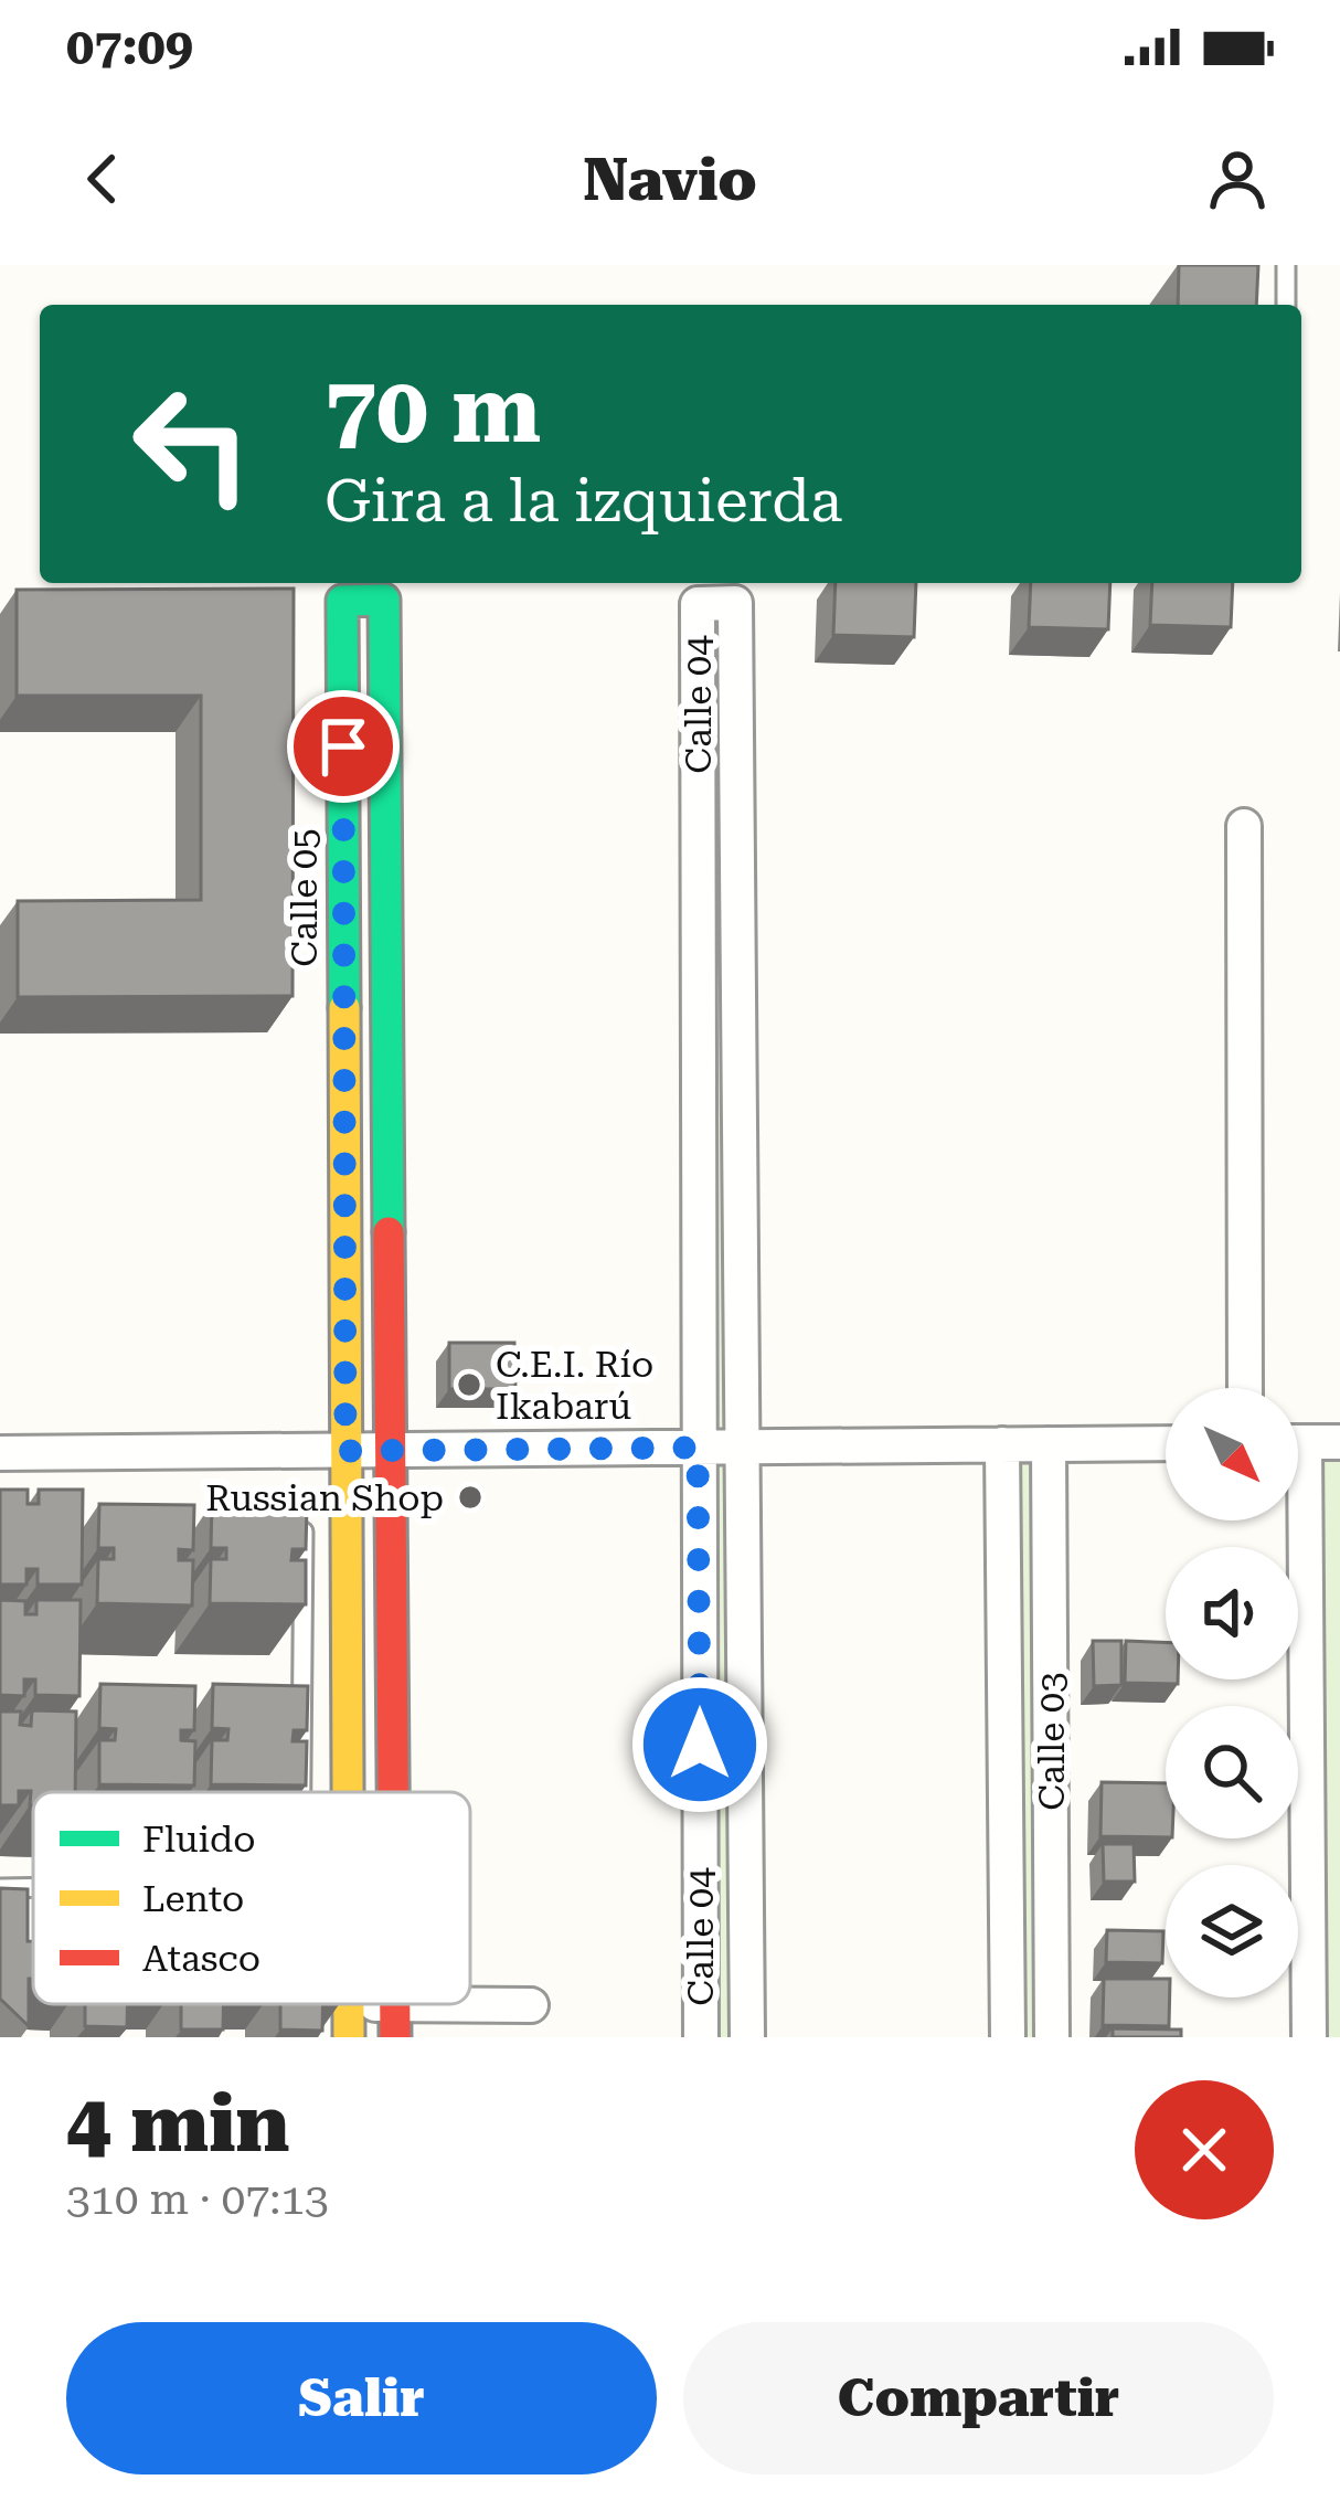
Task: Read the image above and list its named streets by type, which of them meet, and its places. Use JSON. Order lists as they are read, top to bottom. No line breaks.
{"streets":{"street":["Calle 04","Calle 05","Calle 03"]},"places":["C.E.I. Río Ikabarú","Russian Shop"],"legend":["Fluido","Lento","Atasco"],"north":"bottom right","page":{"status":"07:09","header":"Navio","turn":["70 m","Gira a la izquierda"],"heading":["4 min","310 m · 07:13"],"buttons":["Salir","Compartir"]}}
